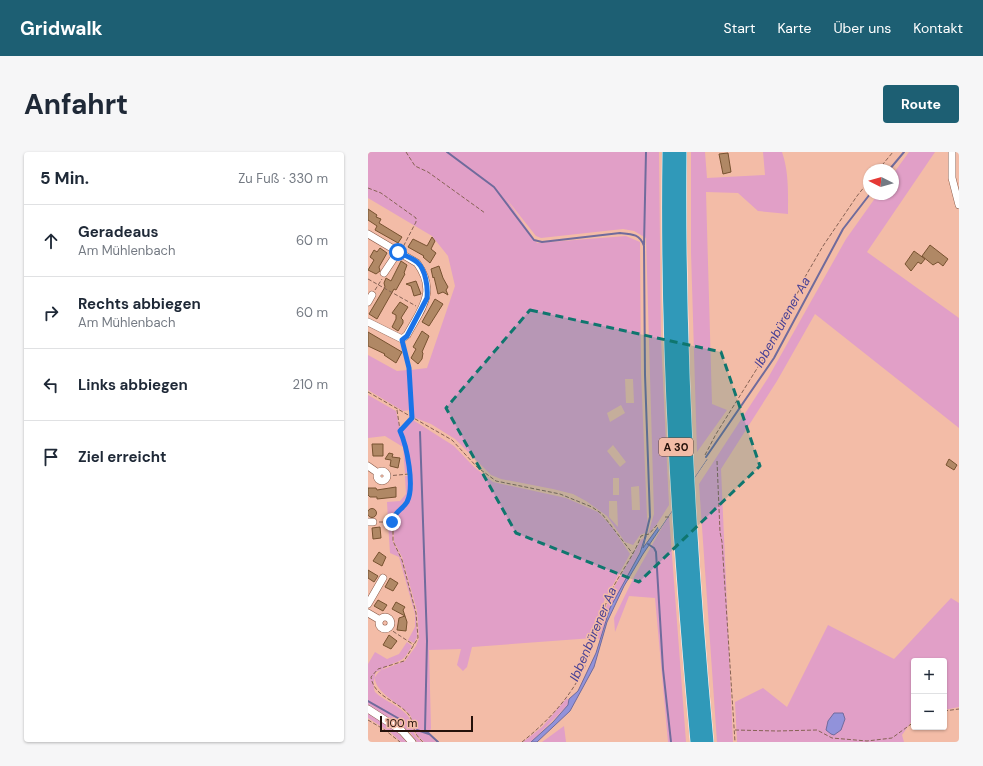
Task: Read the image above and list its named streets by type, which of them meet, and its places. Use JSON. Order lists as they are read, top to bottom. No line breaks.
{"streets":{"highway":["A 30"]},"water":["Ibbenbürener Aa"],"scale_bar":"100 m","north":"left","page":{"header":"Gridwalk","nav":["Start","Karte","Über uns","Kontakt"],"buttons":"Route","title":"Anfahrt","heading":["5 Min.","Zu Fuß · 330 m"],"list":[["Geradeaus","Am Mühlenbach","60 m"],["Rechts abbiegen","Am Mühlenbach","60 m"],["Links abbiegen","210 m"],"Ziel erreicht"],"map_buttons":["+","−"],"scale":"100 m"}}
